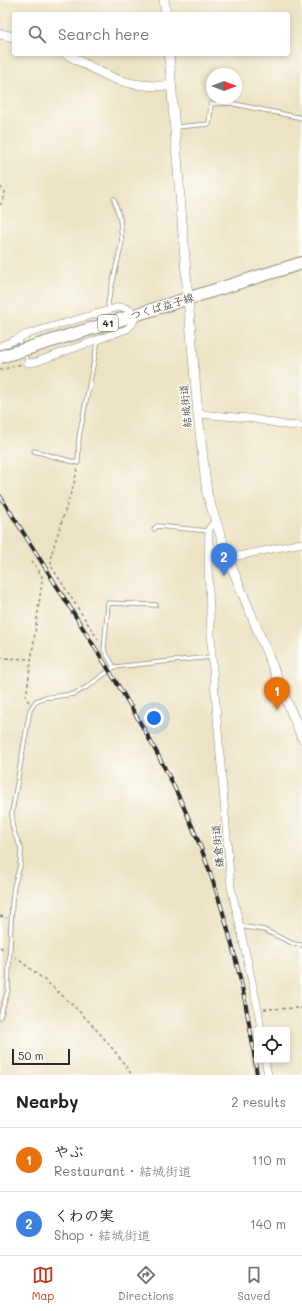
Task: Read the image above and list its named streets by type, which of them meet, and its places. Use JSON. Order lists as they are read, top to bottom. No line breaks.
{"streets":{"main road":["つくば益子線","41"],"street":["結城街道","鎌倉街道"]},"crossings":[["つくば益子線","結城街道"]],"scale_bar":"50 m","north":"right","page":{"search":"Search here","pins":["2","1"],"scale":"50 m","heading":["Nearby","2 results"],"list":[{"mark":"1","name":"やぶ","note":"Restaurant · 結城街道","value":"110 m"},{"mark":"2","name":"くわの実","note":"Shop · 結城街道","value":"140 m"}],"nav":["Map","Directions","Saved"]}}
